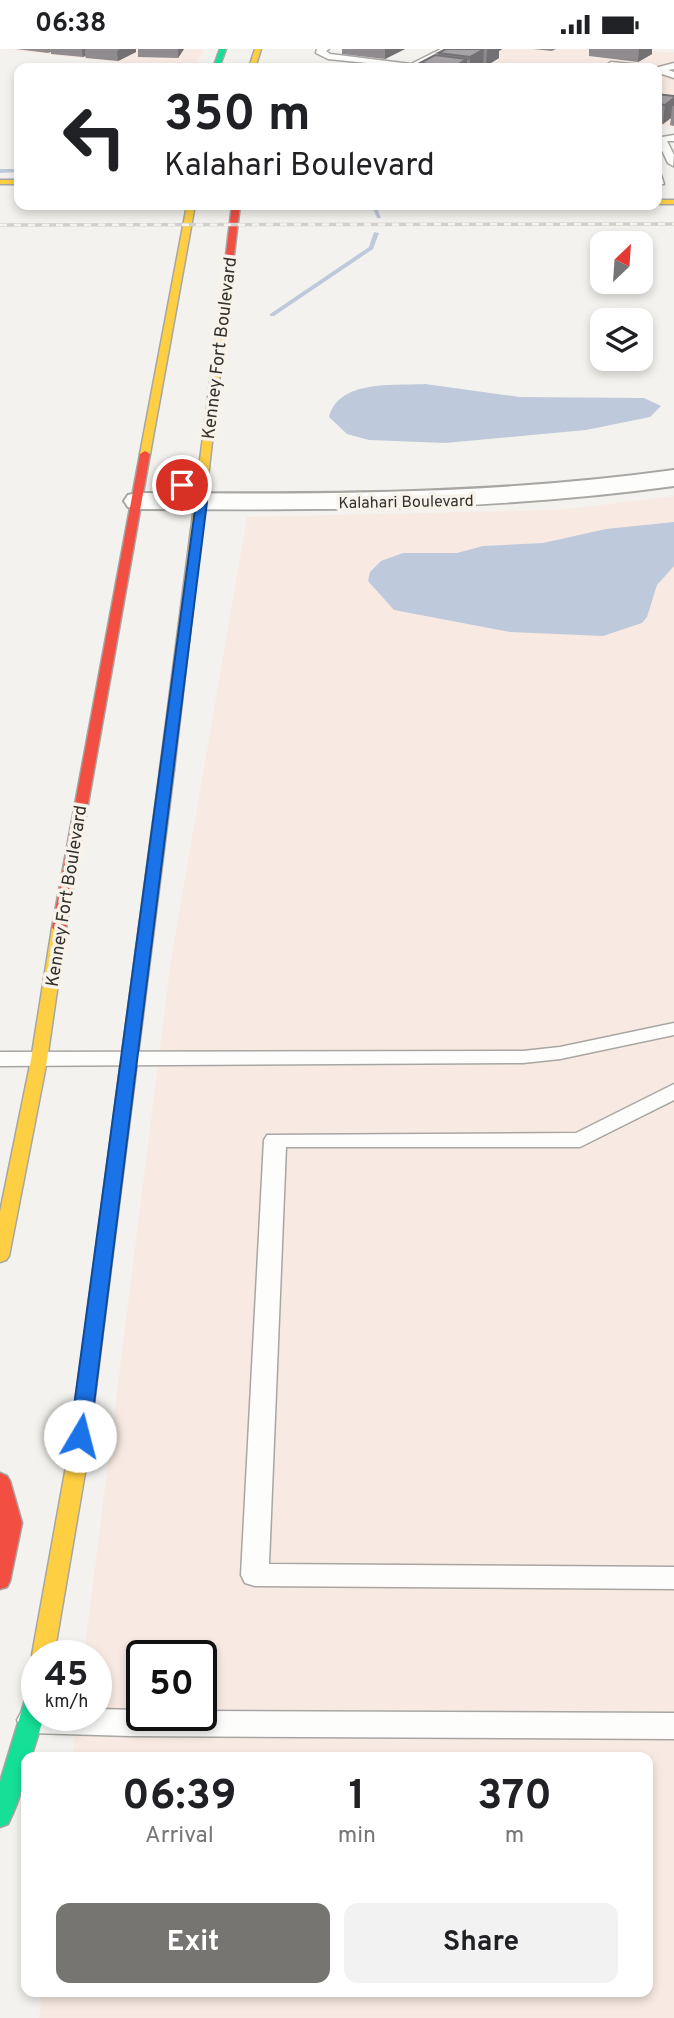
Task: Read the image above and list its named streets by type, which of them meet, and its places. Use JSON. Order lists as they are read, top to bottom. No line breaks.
{"streets":{"main road":["Kenney Fort Boulevard"],"street":["Kalahari Boulevard"]},"crossings":[["Kenney Fort Boulevard","Kalahari Boulevard"]],"north":"top right","page":{"status":"06:38","turn":["350 m","Kalahari Boulevard"],"speed":"45 km/h","limit":"50","eta":["06:39","Arrival","1","min","370","m"],"buttons":["Exit","Share"]}}
